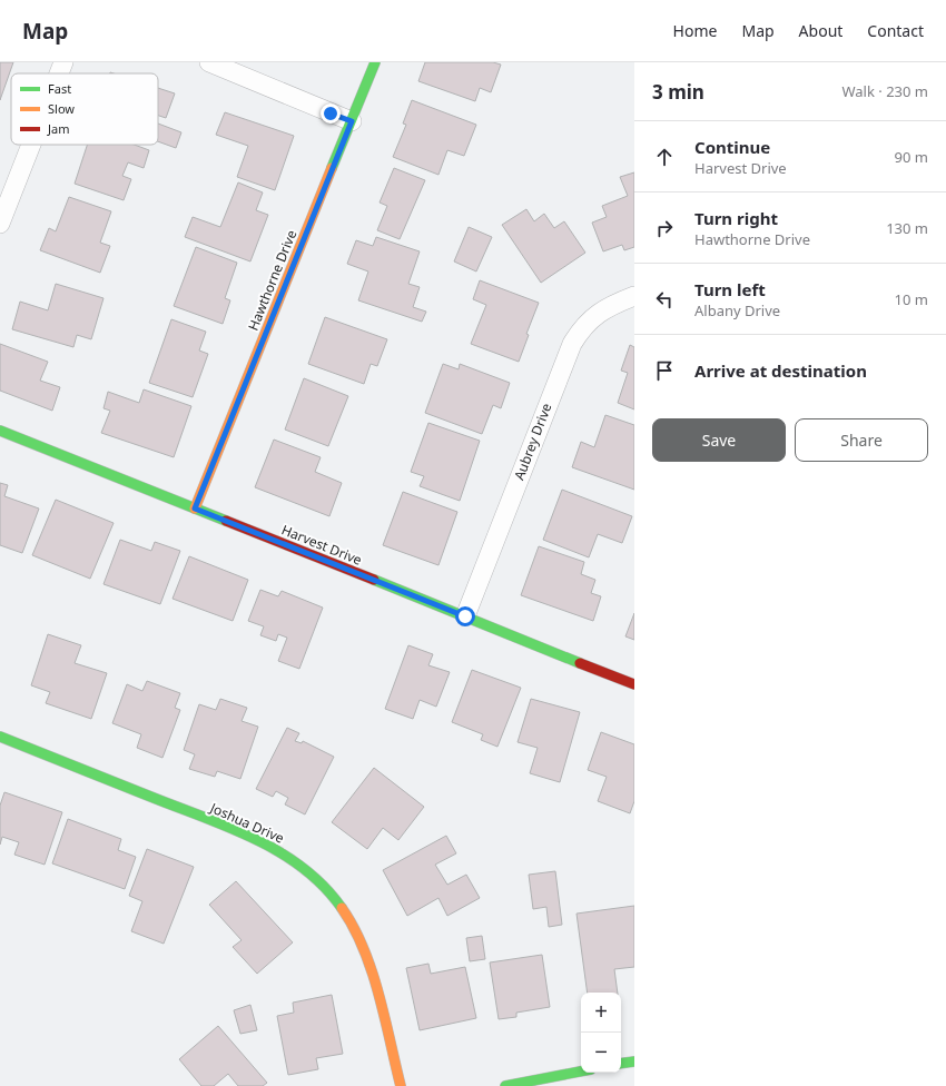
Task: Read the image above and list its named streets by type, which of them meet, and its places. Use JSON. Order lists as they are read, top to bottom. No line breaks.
{"streets":{"street":["Hawthorne Drive","Aubrey Drive","Harvest Drive","Joshua Drive"]},"crossings":[["Hawthorne Drive","Harvest Drive"],["Aubrey Drive","Harvest Drive"]],"legend":["Fast","Slow","Jam"],"page":{"header":"Map","nav":["Home","Map","About","Contact"],"heading":["3 min","Walk · 230 m"],"list":[["Continue","Harvest Drive","90 m"],["Turn right","Hawthorne Drive","130 m"],["Turn left","Albany Drive","10 m"],"Arrive at destination"],"buttons":["Save","Share"],"map_buttons":["+","−"]}}
